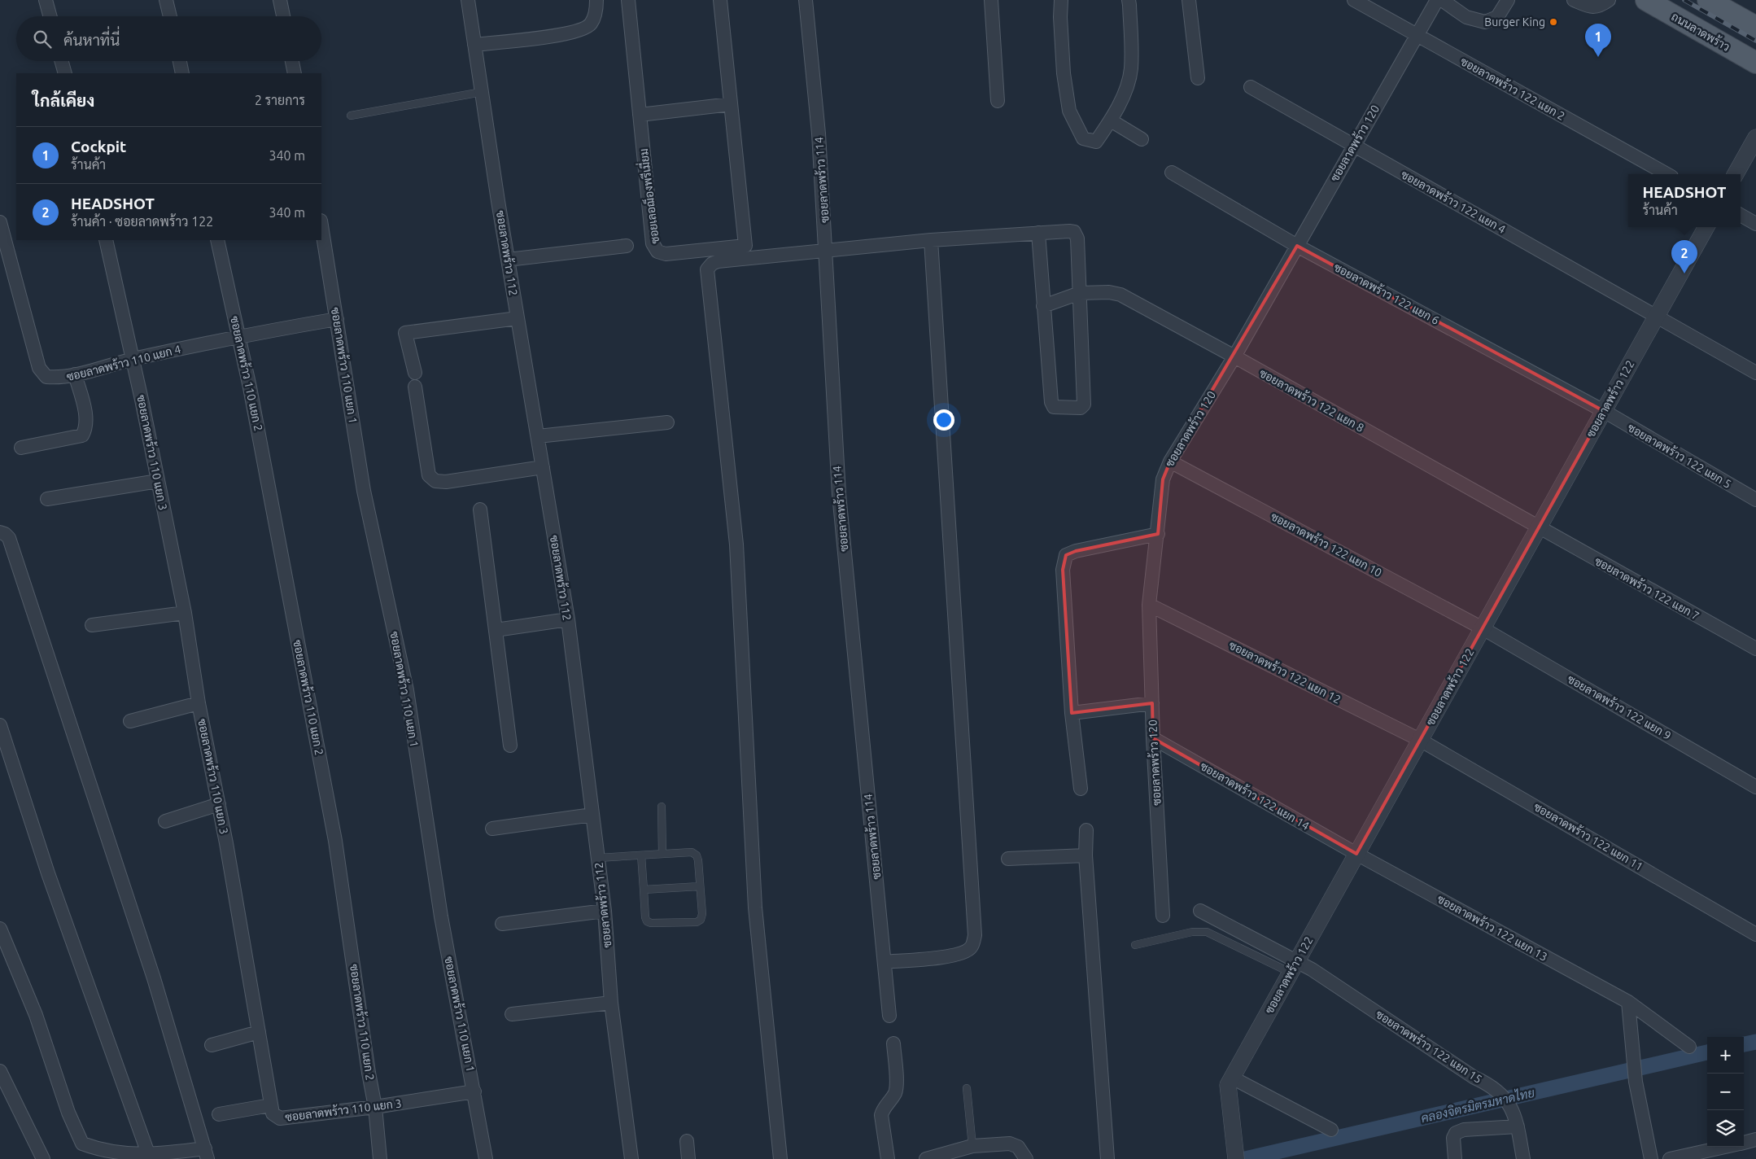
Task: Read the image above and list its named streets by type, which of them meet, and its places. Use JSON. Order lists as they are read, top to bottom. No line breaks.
{"streets":{"main road":["ถนนลาดพร้าว"],"street":["ซอยลาดพร้าว 122 แยก 2","ซอยลาดพร้าว 120","ซอยลาดพร้าว 114","ซอยเลอฌ็องพรีเมี่ยม","ซอยลาดพร้าว 122 แยก 4","ซอยลาดพร้าว 112","ซอยลาดพร้าว 122 แยก 6","ซอยลาดพร้าว 110 แยก 4","ซอยลาดพร้าว 110 แยก 1","ซอยลาดพร้าว 110 แยก 2","ซอยลาดพร้าว 122","ซอยลาดพร้าว 122 แยก 8","ซอยลาดพร้าว 110 แยก 3","ซอยลาดพร้าว 122 แยก 5","ซอยลาดพร้าว 122 แยก 10","ซอยลาดพร้าว 122 แยก 7","ซอยลาดพร้าว 122 แยก 12","ซอยลาดพร้าว 122 แยก 9","ซอยลาดพร้าว 122 แยก 14","ซอยลาดพร้าว 122 แยก 11","ซอยลาดพร้าว 122 แยก 13","ซอยลาดพร้าว 122 แยก 15"]},"crossings":[["ซอยลาดพร้าว 122 แยก 2","ซอยลาดพร้าว 120"],["ซอยลาดพร้าว 120","ซอยลาดพร้าว 122 แยก 4"],["ซอยลาดพร้าว 120","ซอยลาดพร้าว 122 แยก 6"],["ซอยลาดพร้าว 120","ซอยลาดพร้าว 122 แยก 8"],["ซอยลาดพร้าว 120","ซอยลาดพร้าว 122 แยก 10"],["ซอยลาดพร้าว 120","ซอยลาดพร้าว 122 แยก 12"],["ซอยลาดพร้าว 120","ซอยลาดพร้าว 122 แยก 14"],["ซอยลาดพร้าว 122 แยก 4","ซอยลาดพร้าว 122"],["ซอยลาดพร้าว 122 แยก 6","ซอยลาดพร้าว 122"],["ซอยลาดพร้าว 122 แยก 6","ซอยลาดพร้าว 122 แยก 5"],["ซอยลาดพร้าว 110 แยก 4","ซอยลาดพร้าว 110 แยก 1"],["ซอยลาดพร้าว 110 แยก 4","ซอยลาดพร้าว 110 แยก 2"],["ซอยลาดพร้าว 110 แยก 4","ซอยลาดพร้าว 110 แยก 3"],["ซอยลาดพร้าว 110 แยก 1","ซอยลาดพร้าว 110 แยก 3"],["ซอยลาดพร้าว 110 แยก 2","ซอยลาดพร้าว 110 แยก 3"],["ซอยลาดพร้าว 122","ซอยลาดพร้าว 122 แยก 8"],["ซอยลาดพร้าว 122","ซอยลาดพร้าว 122 แยก 5"],["ซอยลาดพร้าว 122","ซอยลาดพร้าว 122 แยก 10"],["ซอยลาดพร้าว 122","ซอยลาดพร้าว 122 แยก 7"],["ซอยลาดพร้าว 122","ซอยลาดพร้าว 122 แยก 12"],["ซอยลาดพร้าว 122","ซอยลาดพร้าว 122 แยก 9"],["ซอยลาดพร้าว 122","ซอยลาดพร้าว 122 แยก 14"],["ซอยลาดพร้าว 122","ซอยลาดพร้าว 122 แยก 11"],["ซอยลาดพร้าว 122","ซอยลาดพร้าว 122 แยก 13"],["ซอยลาดพร้าว 122","ซอยลาดพร้าว 122 แยก 15"],["ซอยลาดพร้าว 122 แยก 8","ซอยลาดพร้าว 122 แยก 7"],["ซอยลาดพร้าว 122 แยก 10","ซอยลาดพร้าว 122 แยก 9"],["ซอยลาดพร้าว 122 แยก 12","ซอยลาดพร้าว 122 แยก 11"],["ซอยลาดพร้าว 122 แยก 14","ซอยลาดพร้าว 122 แยก 13"]],"water":["คลองจิตรมิตรมหาดไทย"],"places":["Burger King"],"page":{"search":"ค้นหาที่นี่","pins":["1","2"],"heading":["ใกล้เคียง","2 รายการ"],"list":[{"mark":"1","name":"Cockpit","note":"ร้านค้า","value":"340 m"},{"mark":"2","name":"HEADSHOT","note":"ร้านค้า · ซอยลาดพร้าว 122","value":"340 m"}],"popup":["HEADSHOT","ร้านค้า"],"map_buttons":["+","−"]}}
